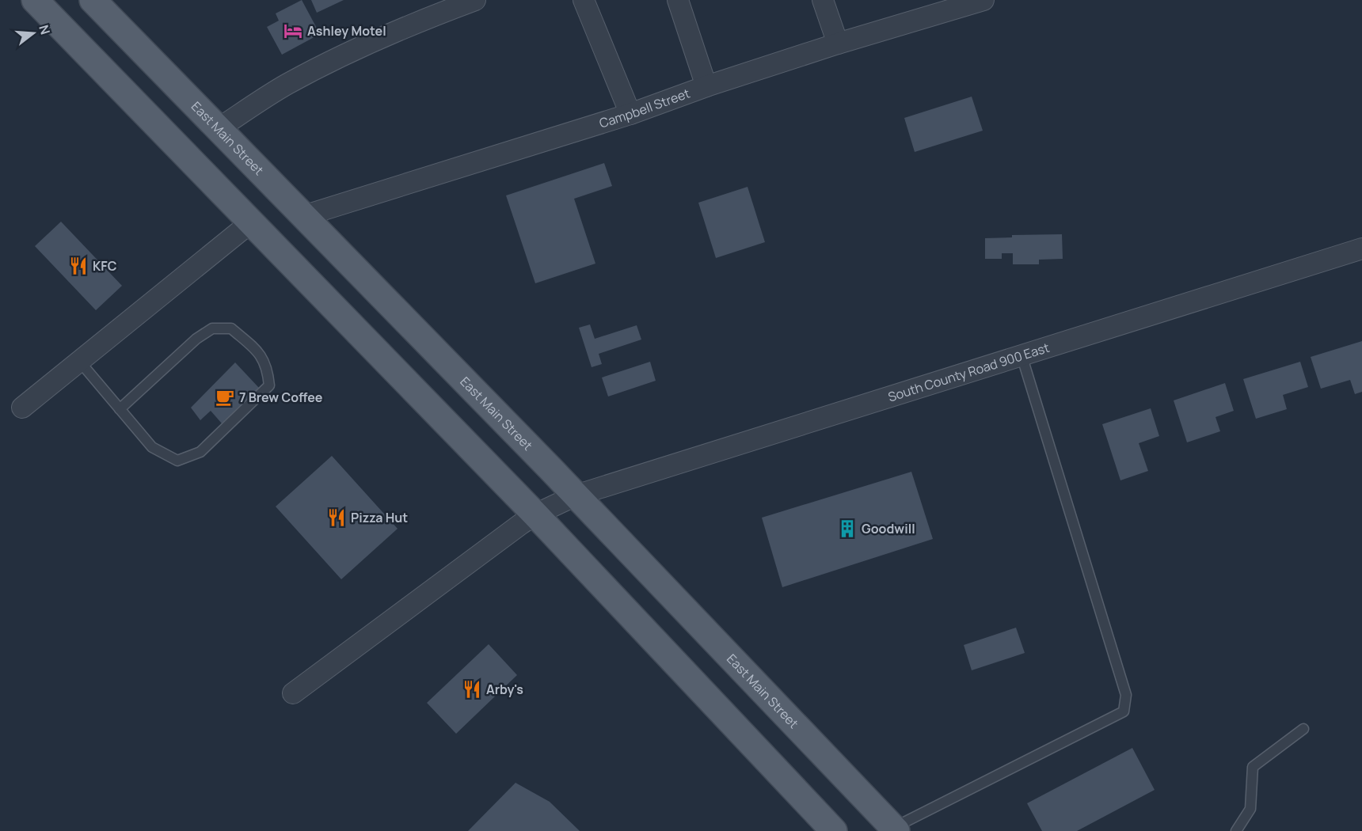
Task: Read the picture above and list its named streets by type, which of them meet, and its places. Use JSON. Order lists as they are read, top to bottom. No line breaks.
{"streets":{"main road":["East Main Street"],"street":["Campbell Street","South County Road 900 East"]},"crossings":[["Campbell Street","East Main Street"],["East Main Street","South County Road 900 East"]],"places":{"hotel":["Ashley Motel"],"restaurant":["KFC","Pizza Hut","Arby's"],"cafe":["7 Brew Coffee"],"building":["Goodwill"]},"north":"right"}
